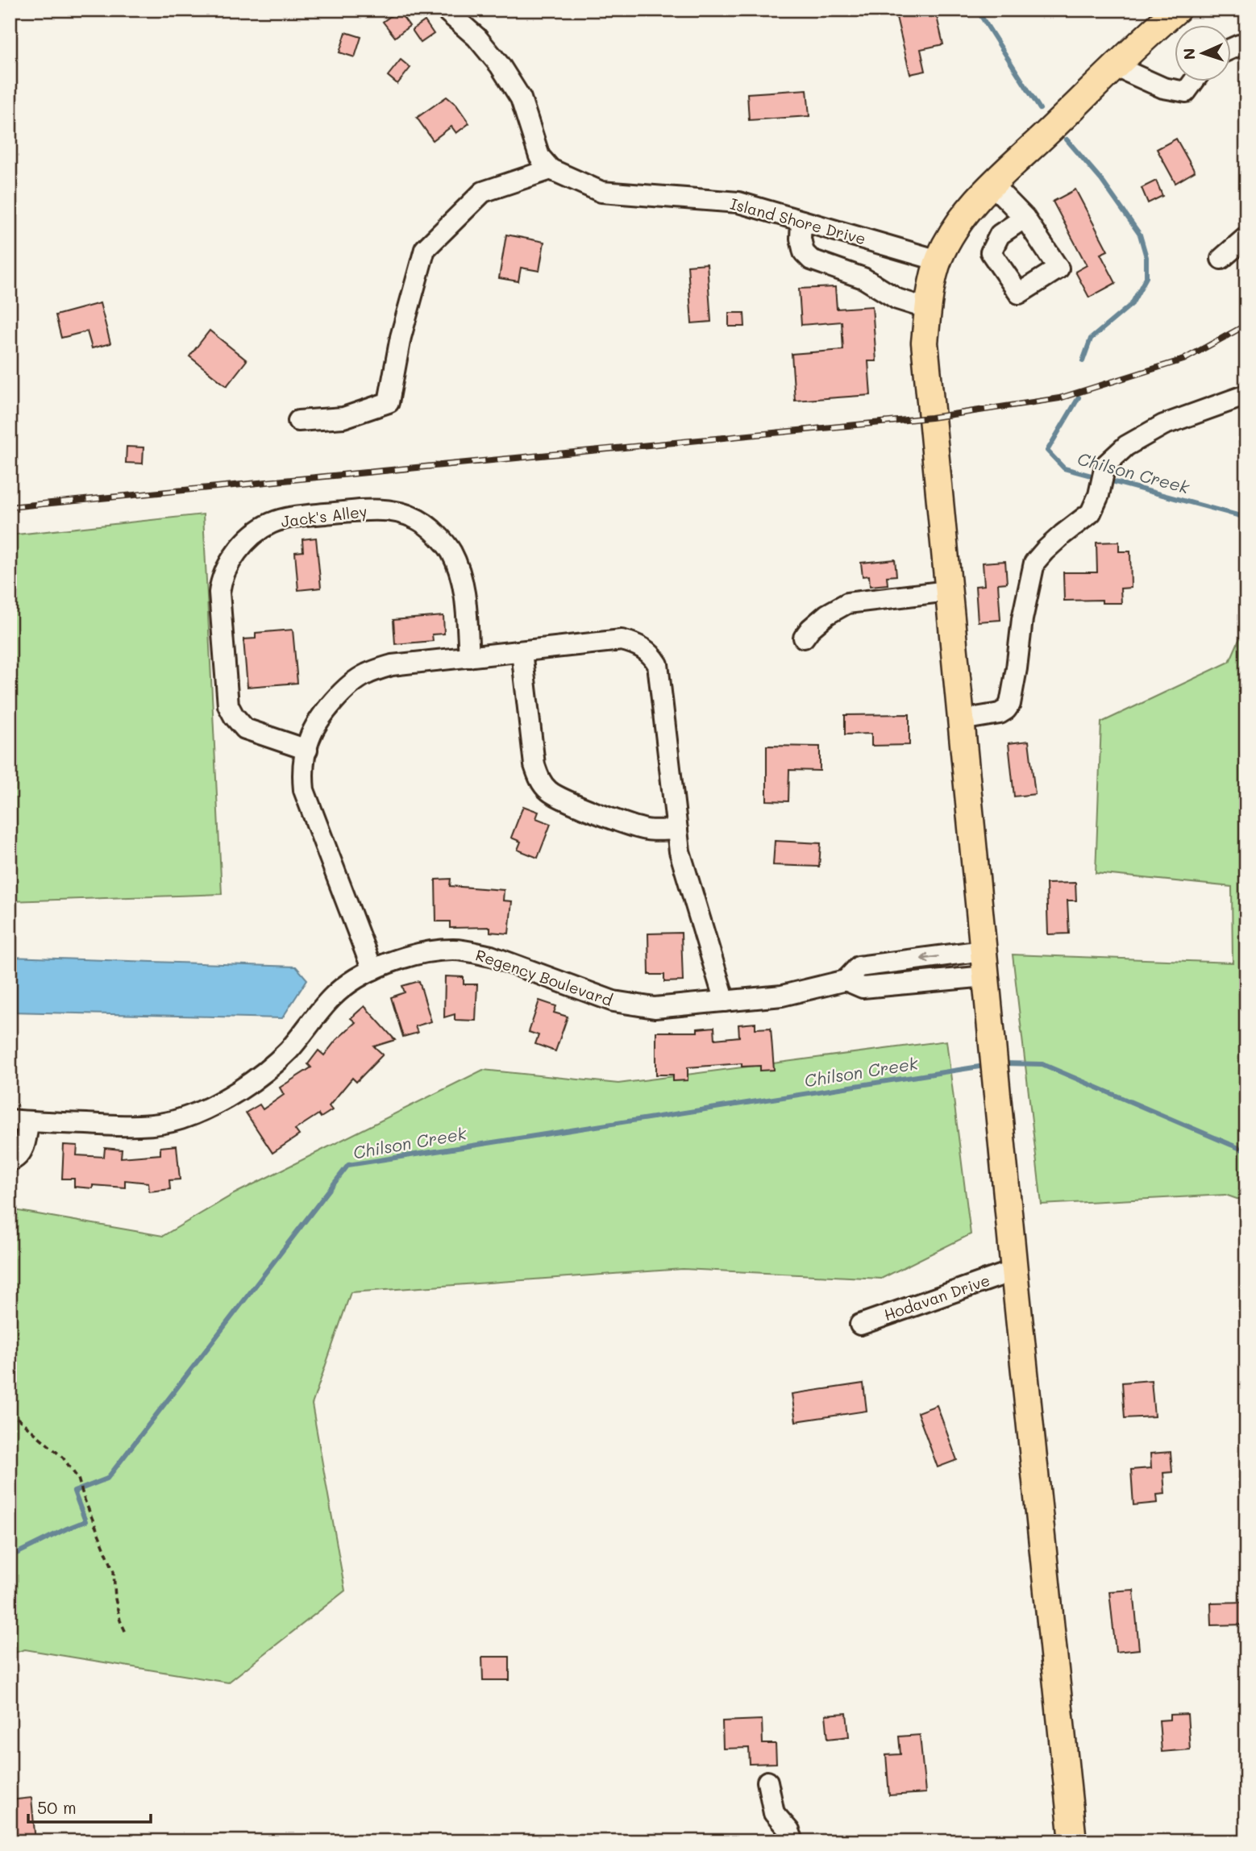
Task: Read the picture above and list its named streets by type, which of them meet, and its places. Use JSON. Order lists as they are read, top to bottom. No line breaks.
{"streets":{"street":["Island Shore Drive","Jack's Alley","Regency Boulevard","Hodavan Drive"]},"water":["Chilson Creek"],"scale_bar":"50 m","north":"left"}
